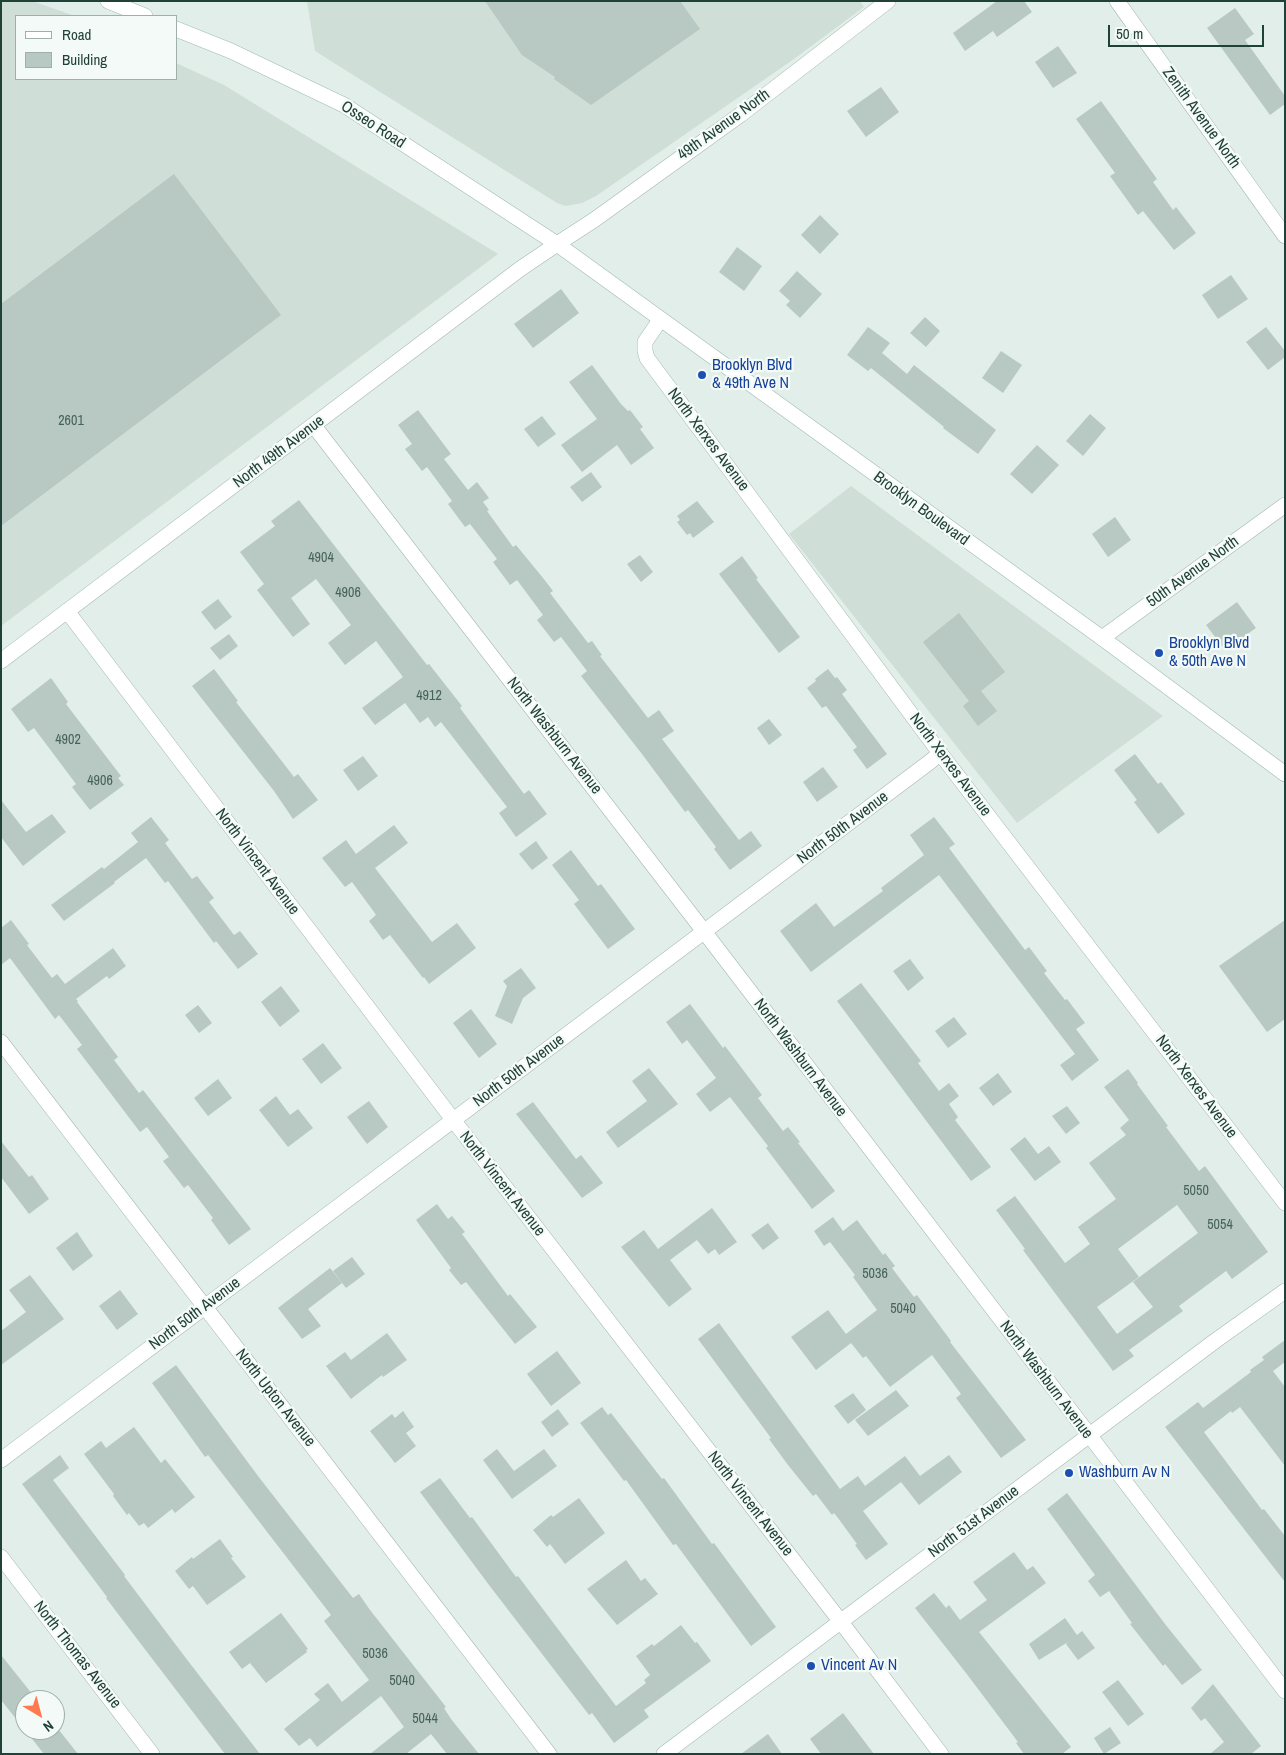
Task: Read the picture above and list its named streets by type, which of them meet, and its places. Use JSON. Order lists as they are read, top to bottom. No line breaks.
{"streets":{"street":["Zenith Avenue North","Osseo Road","49th Avenue North","North Xerxes Avenue","North 49th Avenue","Brooklyn Boulevard","50th Avenue North","North Washburn Avenue","North 50th Avenue","North Vincent Avenue","North Upton Avenue","North 51st Avenue","North Thomas Avenue"]},"crossings":[["Osseo Road","49th Avenue North"],["Osseo Road","North 49th Avenue"],["Osseo Road","Brooklyn Boulevard"],["49th Avenue North","North 49th Avenue"],["49th Avenue North","Brooklyn Boulevard"],["North Xerxes Avenue","Brooklyn Boulevard"],["North Xerxes Avenue","North 50th Avenue"],["North 49th Avenue","Brooklyn Boulevard"],["North 49th Avenue","North Washburn Avenue"],["North 49th Avenue","North Vincent Avenue"],["Brooklyn Boulevard","50th Avenue North"],["North Washburn Avenue","North 50th Avenue"],["North Washburn Avenue","North 51st Avenue"],["North 50th Avenue","North Vincent Avenue"],["North 50th Avenue","North Upton Avenue"],["North Vincent Avenue","North 51st Avenue"]],"places":["Brooklyn Blvd & 49th Ave N","Brooklyn Blvd & 50th Ave N","Washburn Av N","Vincent Av N"],"house_numbers":["2601","4904","4906","4912","4902","4906","5050","5054","5036","5040","5036","5040","5044"],"legend":["Road","Building"],"scale_bar":"50 m","north":"bottom right"}
